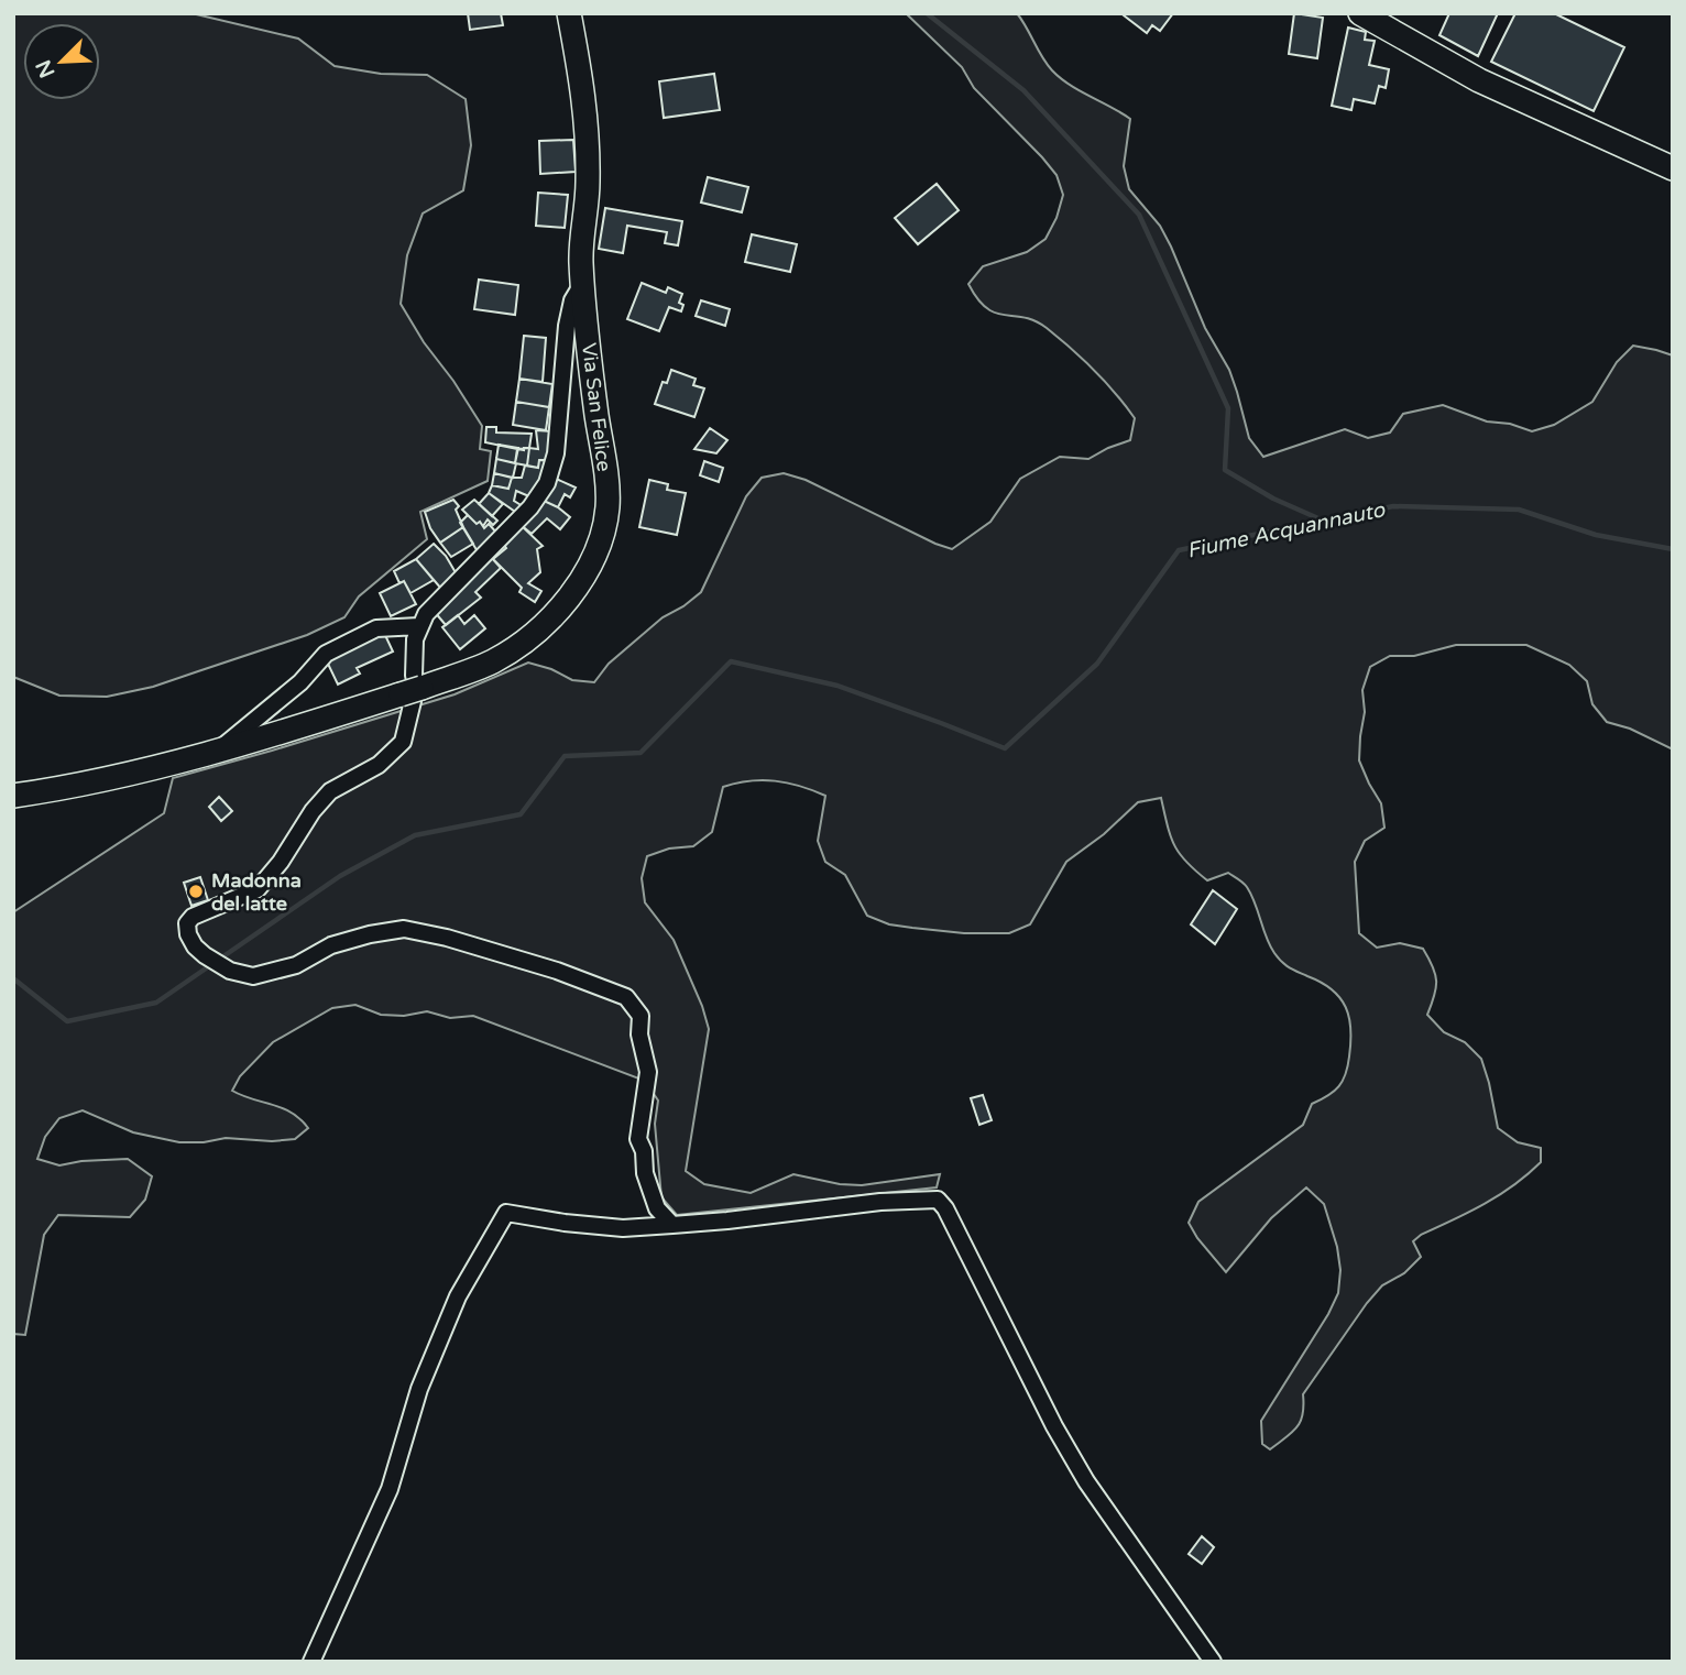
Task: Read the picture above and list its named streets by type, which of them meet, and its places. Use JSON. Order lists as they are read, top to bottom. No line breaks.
{"streets":{"street":["Via San Felice"]},"water":["Fiume Acquannauto"],"places":["Madonna del latte"],"north":"bottom left"}
